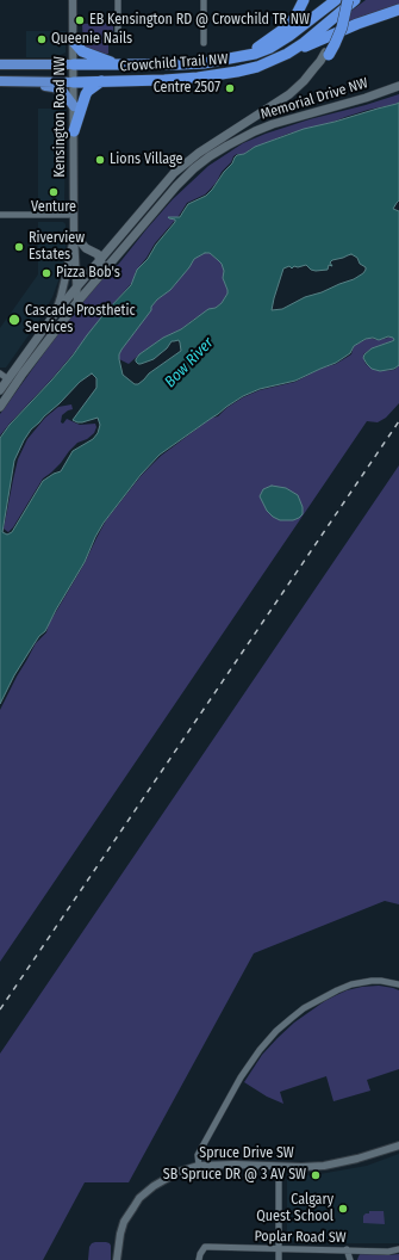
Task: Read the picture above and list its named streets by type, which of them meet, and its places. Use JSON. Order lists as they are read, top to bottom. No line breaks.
{"streets":{"highway":["Crowchild Trail NW"],"main road":["Memorial Drive NW"],"street":["Kensington Road NW","Spruce Drive SW","Poplar Road SW"]},"crossings":[["Crowchild Trail NW","Kensington Road NW"],["Memorial Drive NW","Kensington Road NW"]],"water":["Bow River"],"places":["EB Kensington RD @ Crowchild TR NW","Queenie Nails","Centre 2507","Lions Village","Venture","Riverview Estates","Pizza Bob's","Cascade Prosthetic Services","SB Spruce DR @ 3 AV SW","Calgary Quest School"]}
